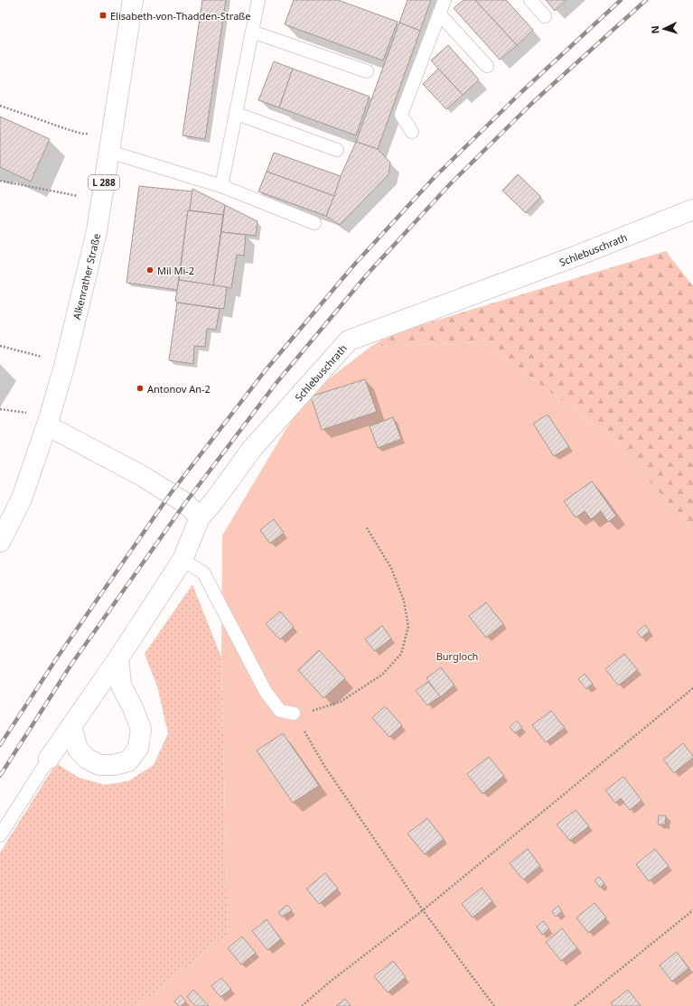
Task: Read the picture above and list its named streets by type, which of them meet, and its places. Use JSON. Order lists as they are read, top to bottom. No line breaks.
{"streets":{"street":["L 288","Schlebuschrath","Alkenrather Straße"]},"parks":["Burgloch"],"places":{"transit":["Elisabeth-von-Thadden-Straße"],"other":["Mil Mi-2","Antonov An-2"]},"north":"left"}
